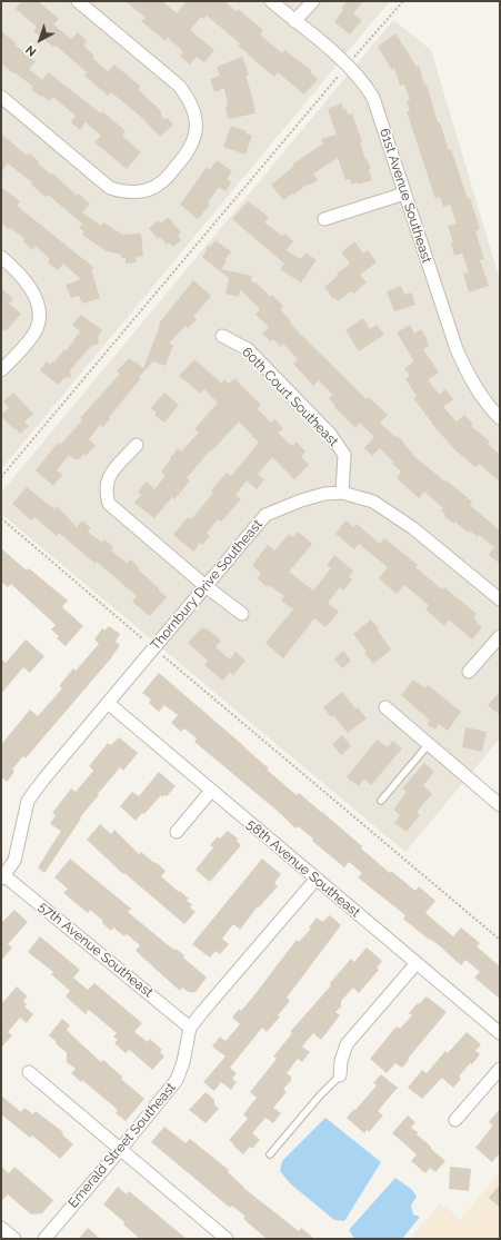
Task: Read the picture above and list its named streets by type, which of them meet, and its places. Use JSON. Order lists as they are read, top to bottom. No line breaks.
{"streets":{"street":["61st Avenue Southeast","60th Court Southeast","Thornbury Drive Southeast","58th Avenue Southeast","57th Avenue Southeast","Emerald Street Southeast"]},"crossings":[["60th Court Southeast","Thornbury Drive Southeast"],["Thornbury Drive Southeast","58th Avenue Southeast"],["Thornbury Drive Southeast","57th Avenue Southeast"],["58th Avenue Southeast","Emerald Street Southeast"],["57th Avenue Southeast","Emerald Street Southeast"]],"north":"bottom left"}
